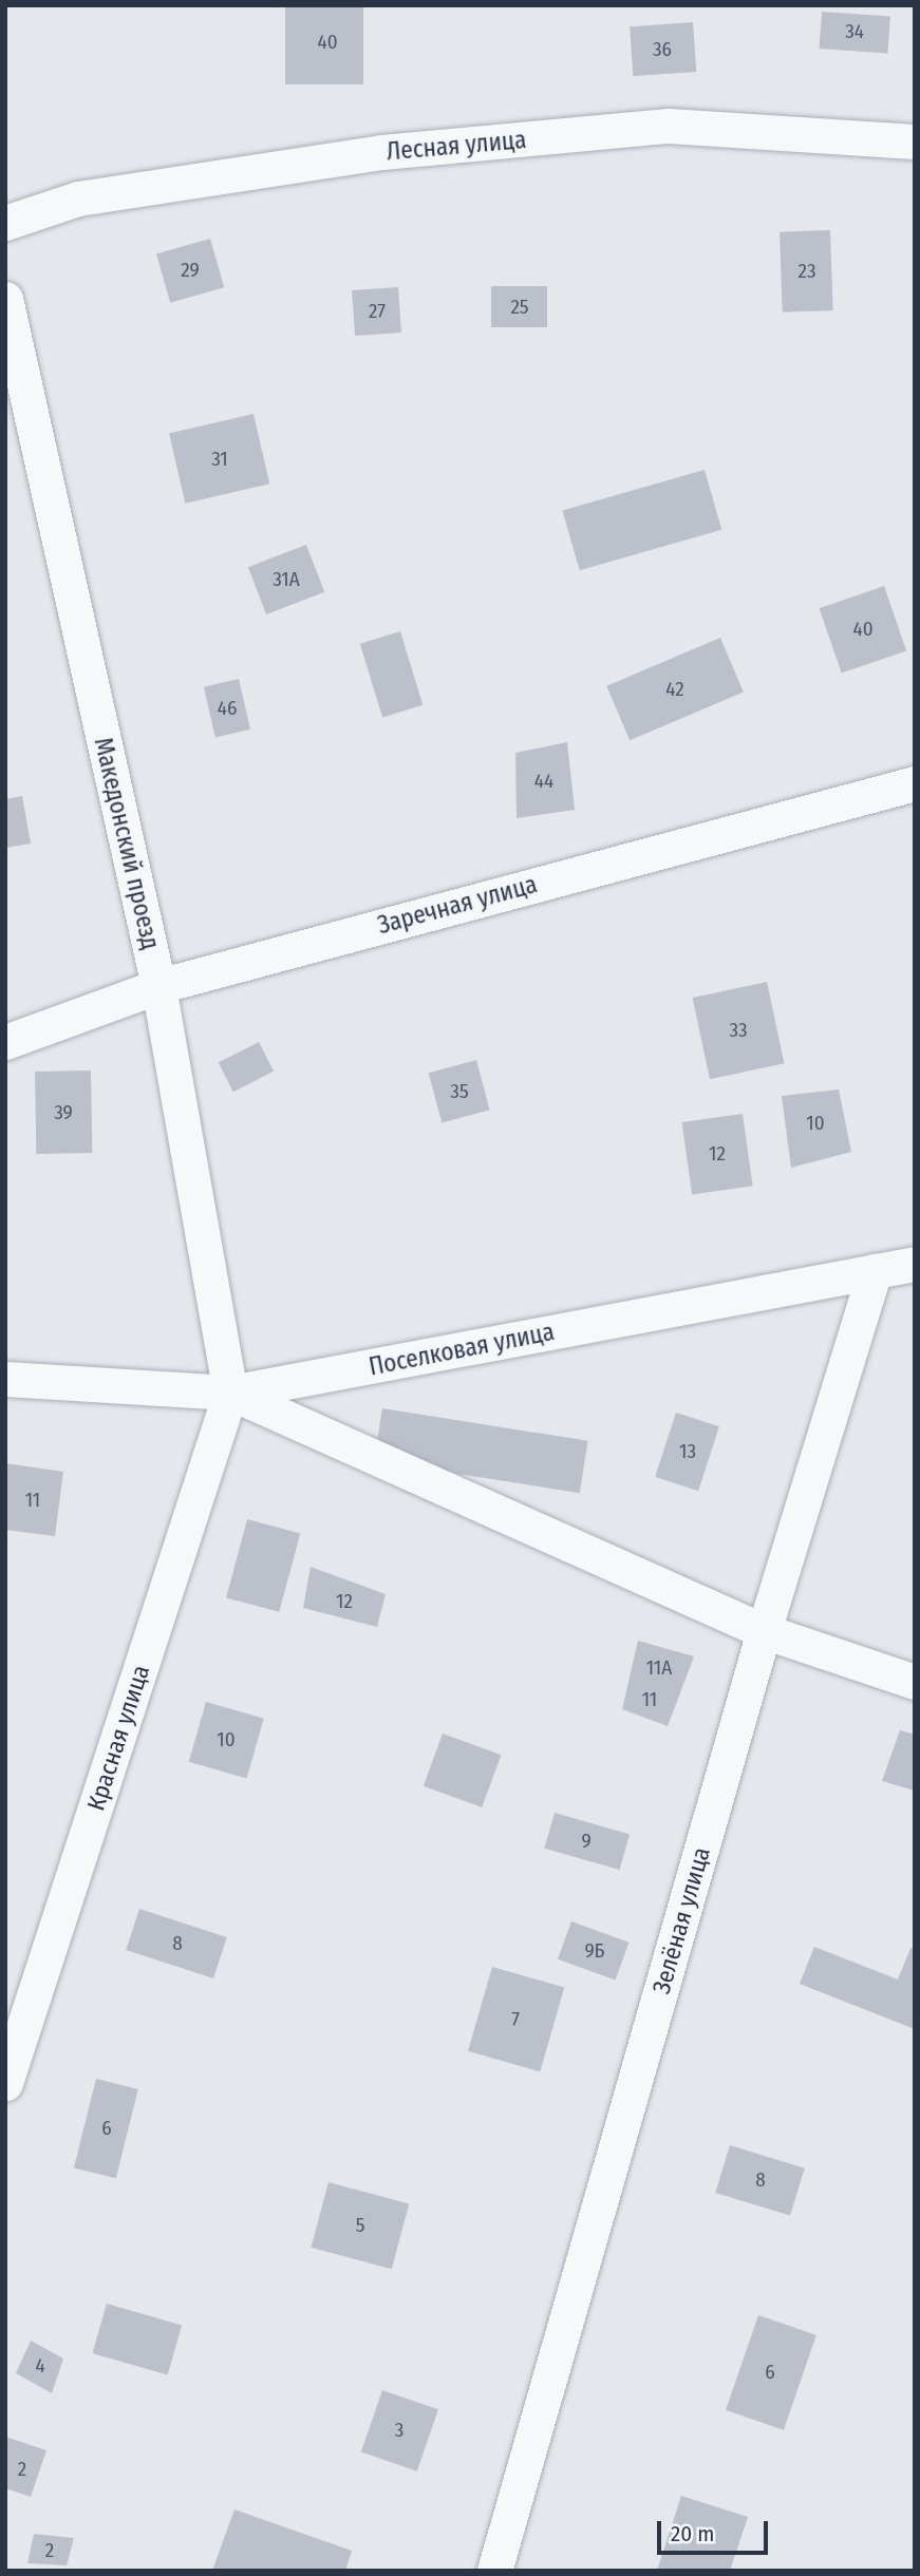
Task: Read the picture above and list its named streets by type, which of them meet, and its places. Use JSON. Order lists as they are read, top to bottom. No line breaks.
{"streets":{"street":["Лесная улица","Македонский проезд","Заречная улица","Поселковая улица","Красная улица","Зелёная улица"]},"crossings":[["Македонский проезд","Заречная улица"],["Македонский проезд","Поселковая улица"],["Македонский проезд","Красная улица"],["Поселковая улица","Красная улица"],["Поселковая улица","Зелёная улица"]],"house_numbers":["34","40","36","29","23","25","27","31","31А","40","42","46","44","33","35","39","10","12","13","11","12","11А","11","10","9","8","9Б","7","6","8","5","4","6","3","2","2"],"scale_bar":"20 m"}
